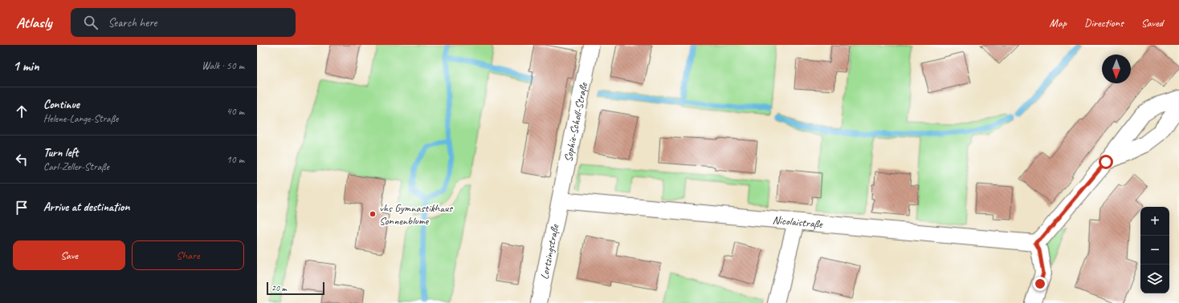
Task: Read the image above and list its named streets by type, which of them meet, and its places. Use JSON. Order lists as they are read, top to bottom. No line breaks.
{"streets":{"street":["Sophie-Scholl-Straße","Nicolaistraße","Lortzingstraße"]},"crossings":[["Sophie-Scholl-Straße","Nicolaistraße"],["Sophie-Scholl-Straße","Lortzingstraße"],["Nicolaistraße","Lortzingstraße"]],"places":["vhs Gymnastikhaus Sonnenblume"],"scale_bar":"20 m","north":"bottom","page":{"header":"Atlasly","search":"Search here","nav":["Map","Directions","Saved"],"heading":["1 min","Walk · 50 m"],"list":[["Continue","Helene-Lange-Straße","40 m"],["Turn left","Carl-Zeller-Straße","10 m"],"Arrive at destination"],"map_buttons":["+","−"],"buttons":["Save","Share"],"scale":"20 m"}}
